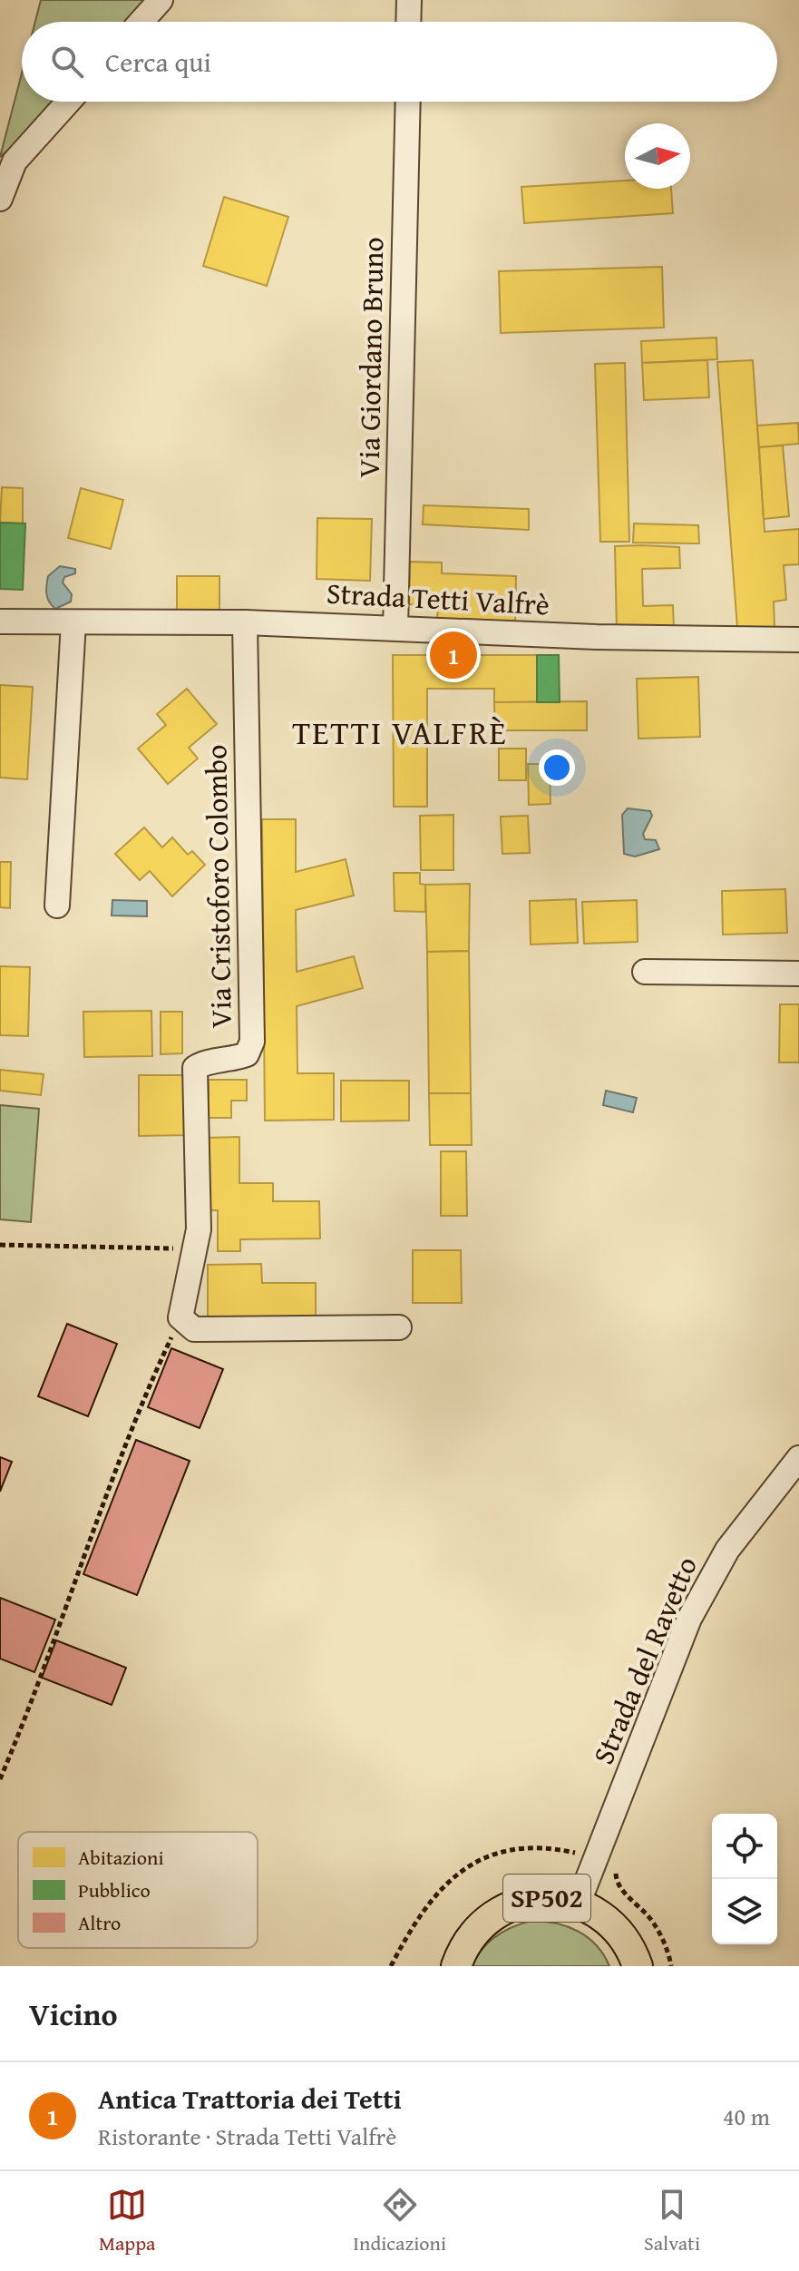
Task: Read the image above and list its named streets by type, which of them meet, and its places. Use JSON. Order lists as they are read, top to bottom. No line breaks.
{"streets":{"main road":["SP502"],"street":["Via Giordano Bruno","Strada Tetti Valfrè","Via Cristoforo Colombo","Strada del Ravetto"]},"crossings":[["Via Giordano Bruno","Strada Tetti Valfrè"],["Strada Tetti Valfrè","Via Cristoforo Colombo"],["Strada del Ravetto","SP502"]],"districts":["TETTI VALFRÈ"],"legend":["Abitazioni","Pubblico","Altro"],"north":"right","page":{"search":"Cerca qui","pins":"1","heading":"Vicino","list":[{"mark":"1","name":"Antica Trattoria dei Tetti","note":"Ristorante · Strada Tetti Valfrè","value":"40 m"}],"nav":["Mappa","Indicazioni","Salvati"]}}
